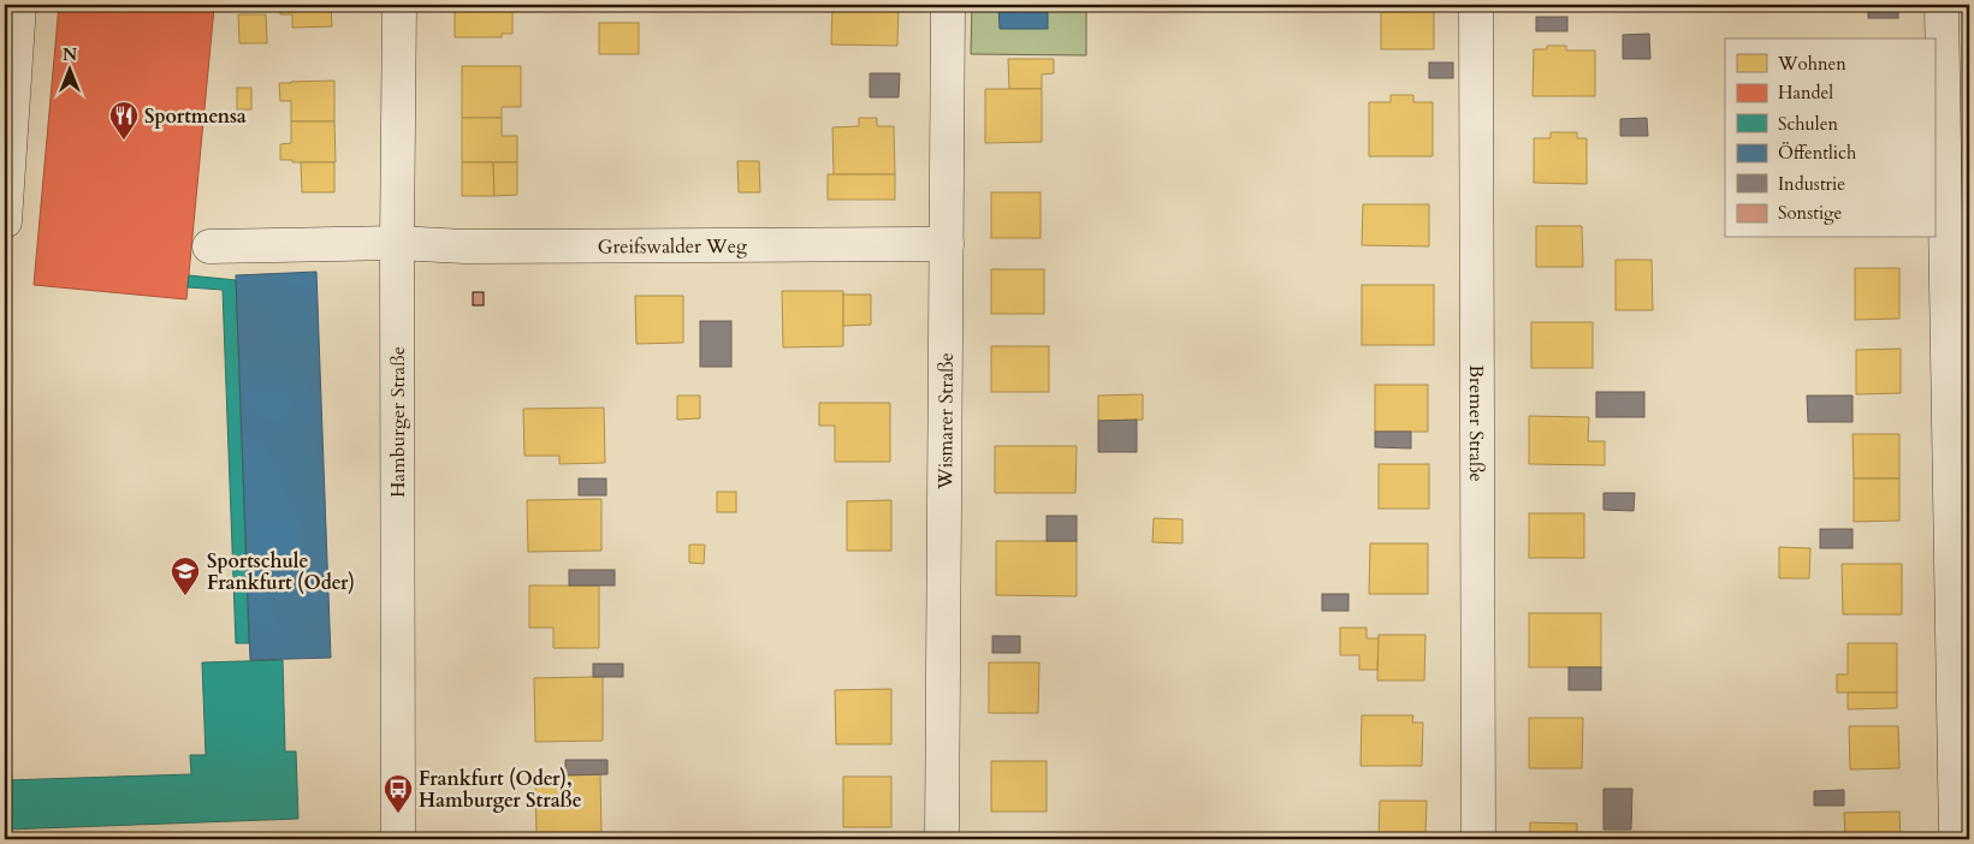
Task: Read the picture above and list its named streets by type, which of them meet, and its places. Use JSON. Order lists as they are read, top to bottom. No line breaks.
{"streets":{"street":["Greifswalder Weg","Hamburger Straße","Wismarer Straße","Bremer Straße"]},"crossings":[["Greifswalder Weg","Hamburger Straße"],["Greifswalder Weg","Wismarer Straße"]],"places":{"restaurant":["Sportmensa"],"school or university":["Sportschule Frankfurt (Oder)"],"bus stop":["Frankfurt (Oder), Hamburger Straße"]},"legend":["Wohnen","Handel","Schulen","Öffentlich","Industrie","Sonstige"],"north":"top"}
